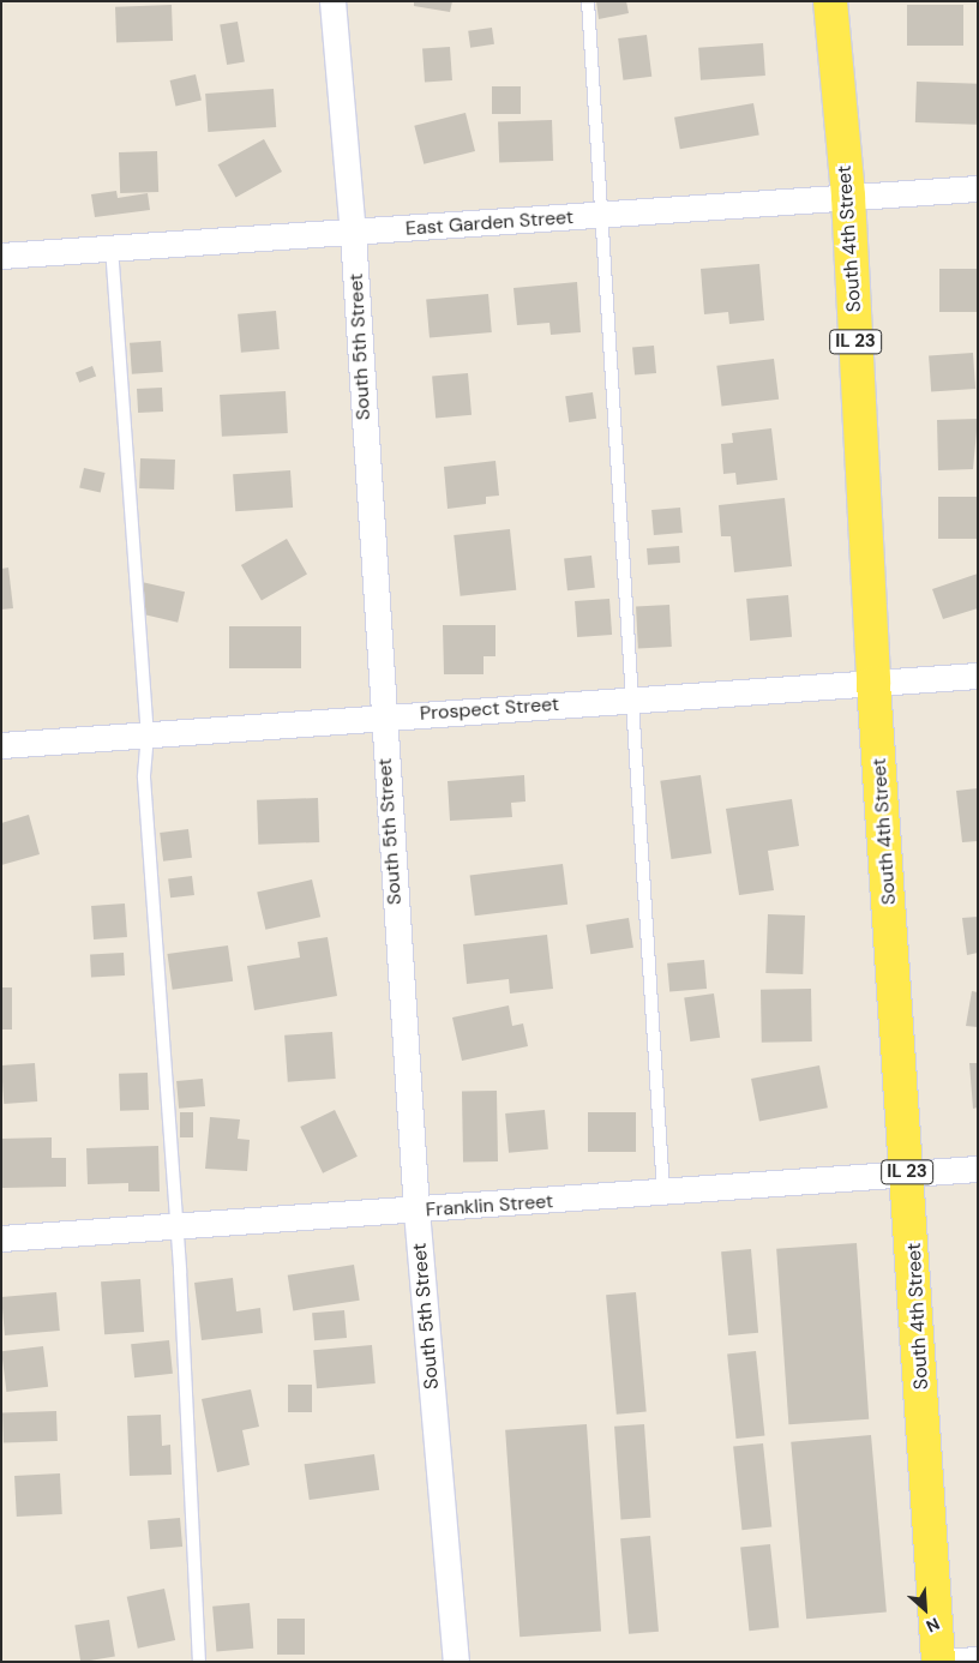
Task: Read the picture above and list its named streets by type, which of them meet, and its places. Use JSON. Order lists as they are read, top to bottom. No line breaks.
{"streets":{"main road":["South 4th Street","IL 23"],"street":["East Garden Street","South 5th Street","Prospect Street","Franklin Street"]},"crossings":[["East Garden Street","South 4th Street"],["East Garden Street","South 5th Street"],["South 4th Street","Prospect Street"],["South 4th Street","Franklin Street"],["South 5th Street","Prospect Street"],["South 5th Street","Franklin Street"]],"north":"bottom right"}
